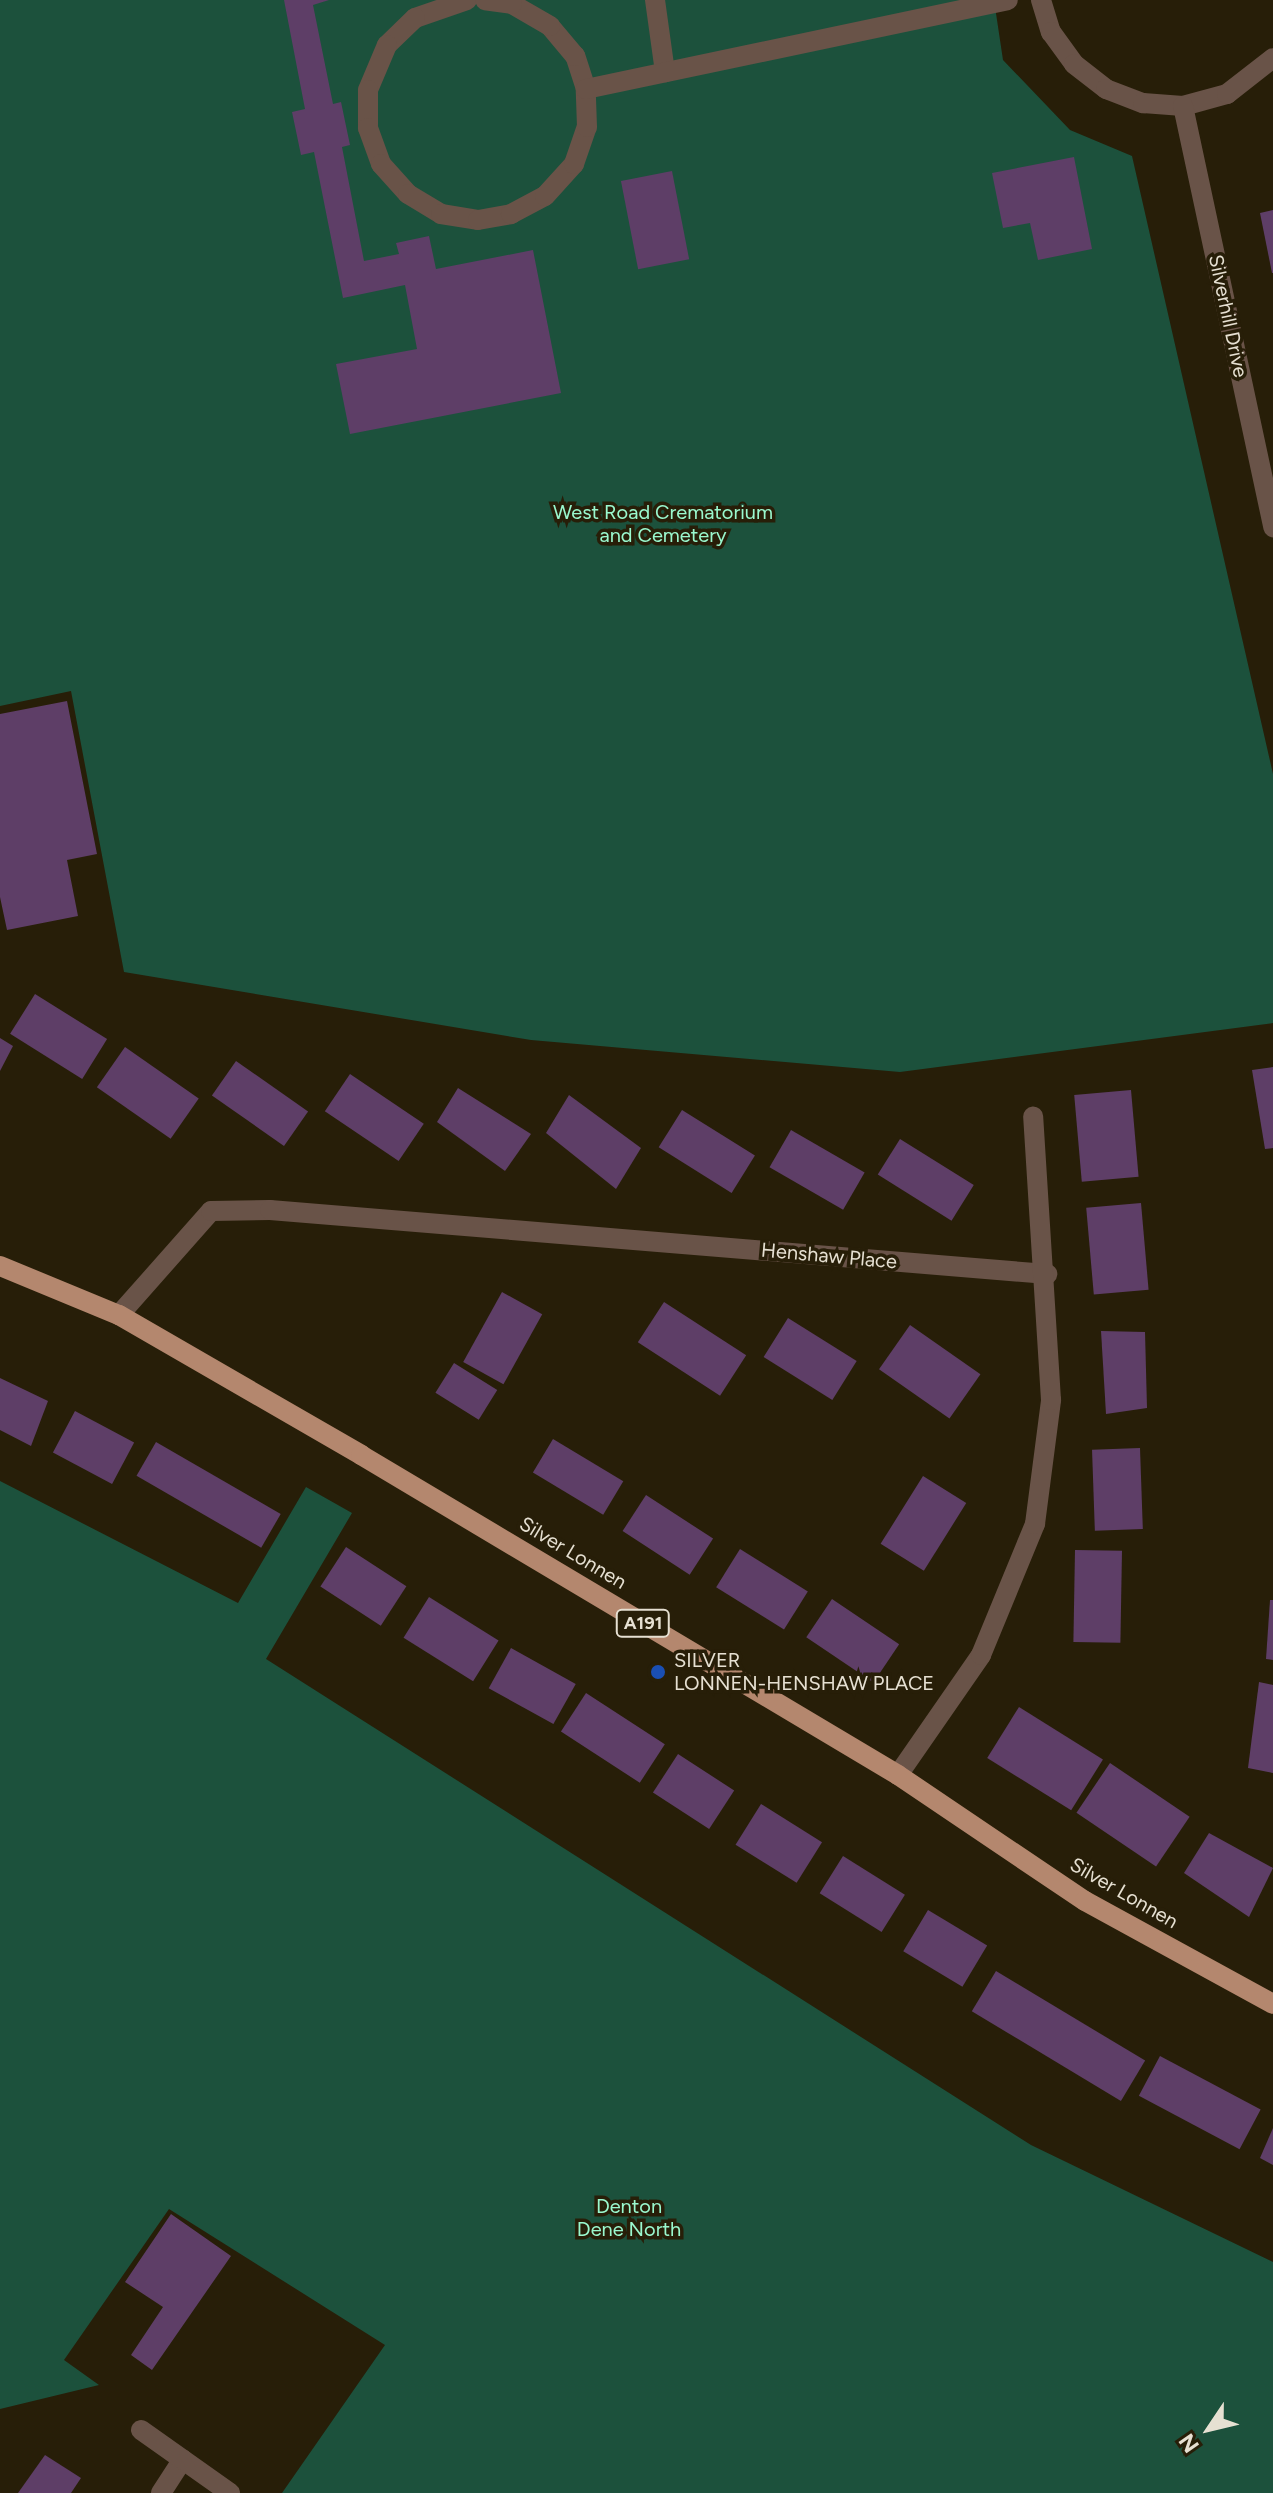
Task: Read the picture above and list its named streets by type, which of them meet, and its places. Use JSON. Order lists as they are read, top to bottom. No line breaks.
{"streets":{"main road":["Silver Lonnen","A191"],"street":["Silverhill Drive","Henshaw Place"]},"crossings":[["Henshaw Place","Silver Lonnen"]],"parks":["West Road Crematorium and Cemetery","Denton Dene North"],"places":["SILVER LONNEN-HENSHAW PLACE"],"north":"bottom left"}
